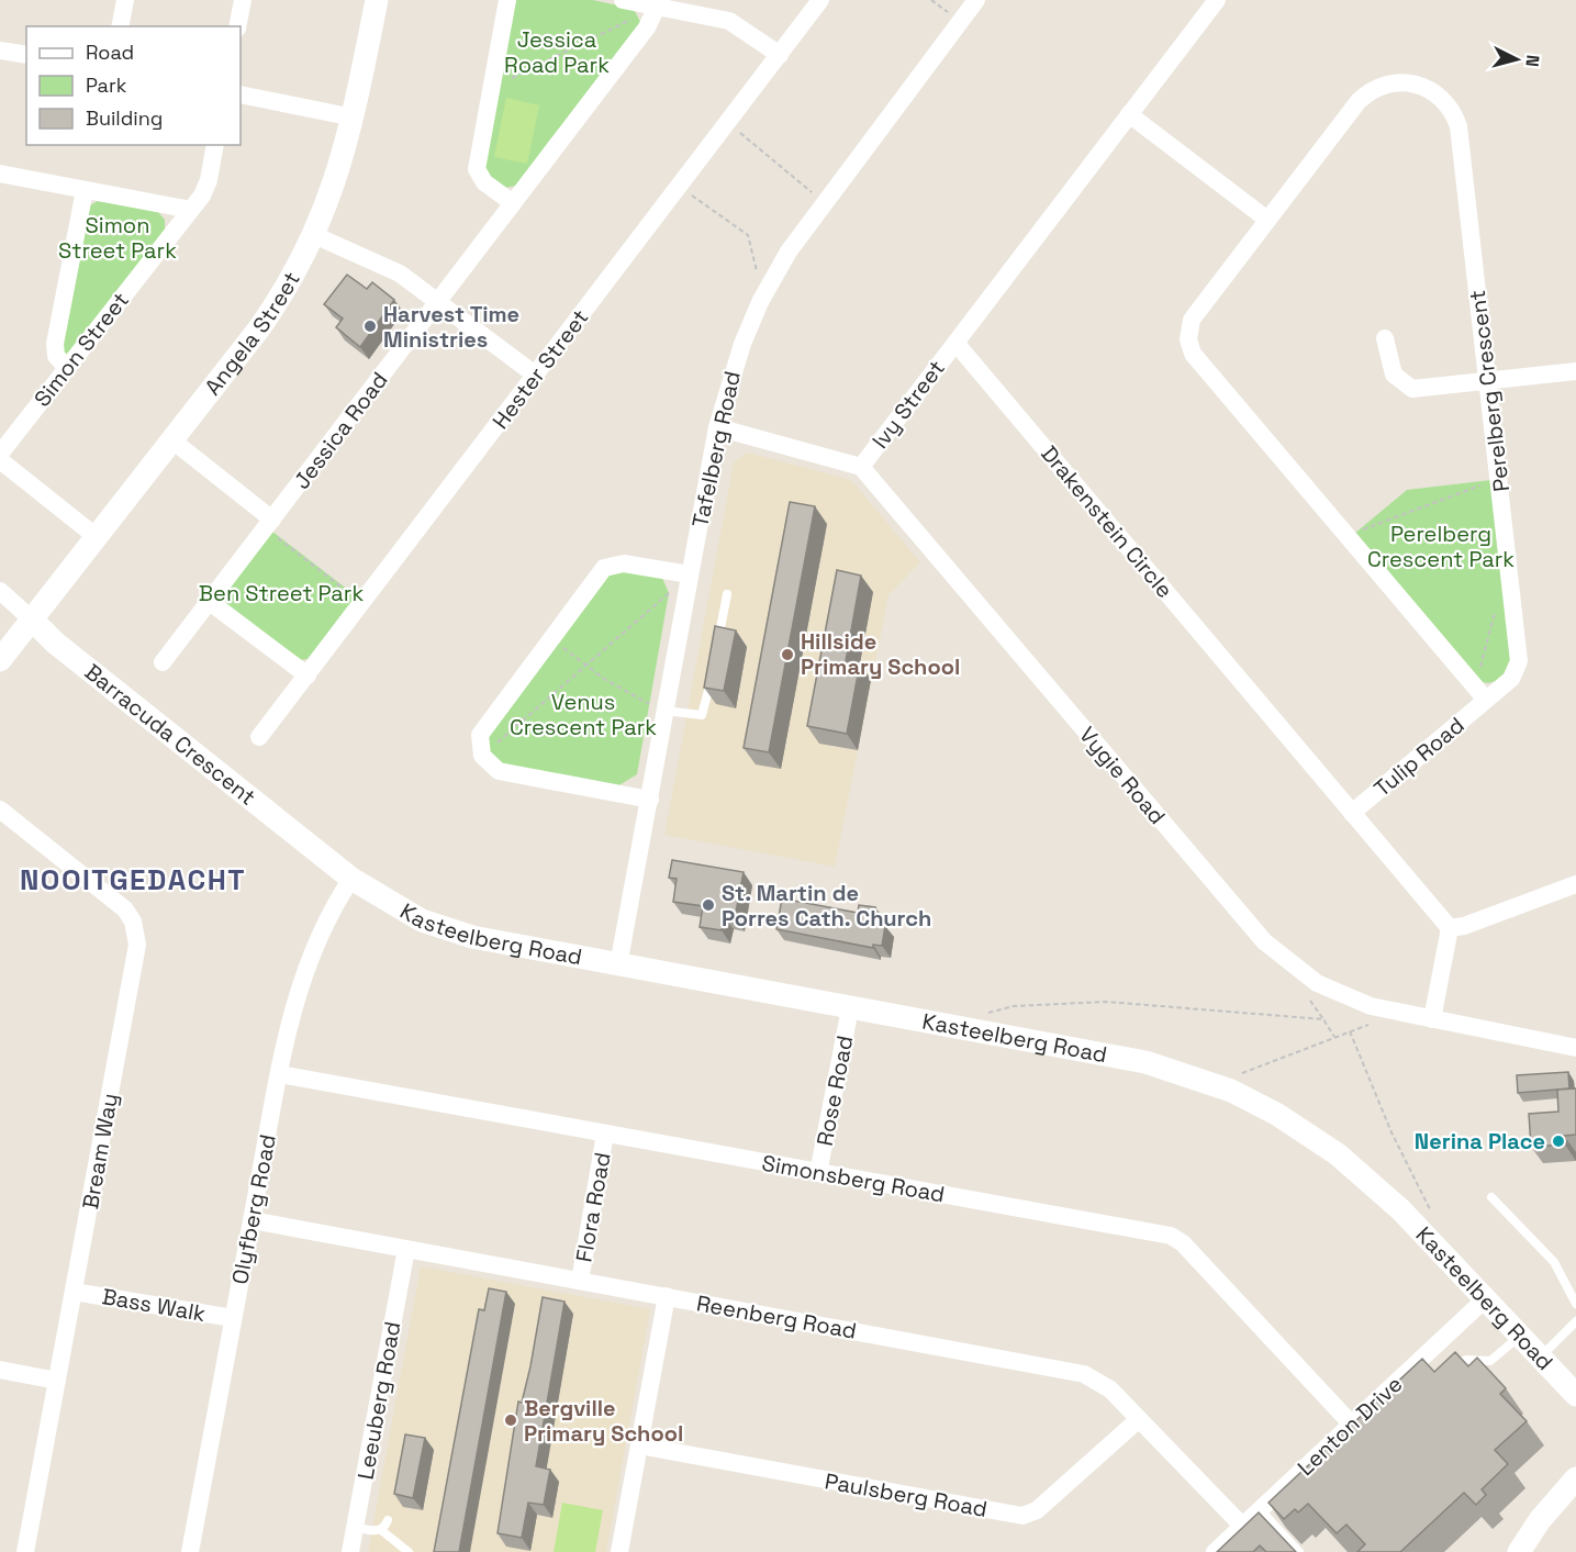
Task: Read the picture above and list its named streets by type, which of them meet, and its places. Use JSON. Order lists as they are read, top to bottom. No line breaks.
{"streets":{"street":["Angela Street","Simon Street","Hester Street","Perelberg Crescent","Ivy Street","Jessica Road","Tafelberg Road","Drakenstein Circle","Barracuda Crescent","Tulip Road","Vygie Road","Kasteelberg Road","Rose Road","Bream Way","Simonsberg Road","Flora Road","Olyfberg Road","Bass Walk","Reenberg Road","Leeuberg Road","Lenton Drive","Paulsberg Road"]},"crossings":[["Angela Street","Barracuda Crescent"],["Perelberg Crescent","Tulip Road"],["Ivy Street","Drakenstein Circle"],["Ivy Street","Vygie Road"],["Tafelberg Road","Kasteelberg Road"],["Drakenstein Circle","Tulip Road"],["Barracuda Crescent","Kasteelberg Road"],["Barracuda Crescent","Olyfberg Road"],["Kasteelberg Road","Rose Road"],["Kasteelberg Road","Olyfberg Road"],["Kasteelberg Road","Lenton Drive"],["Rose Road","Simonsberg Road"],["Bream Way","Bass Walk"],["Simonsberg Road","Flora Road"],["Simonsberg Road","Olyfberg Road"],["Simonsberg Road","Lenton Drive"],["Flora Road","Reenberg Road"],["Olyfberg Road","Bass Walk"],["Olyfberg Road","Reenberg Road"],["Reenberg Road","Leeuberg Road"],["Reenberg Road","Lenton Drive"],["Reenberg Road","Paulsberg Road"]],"districts":["NOOITGEDACHT"],"parks":["Jessica Road Park","Simon Street Park","Perelberg Crescent Park","Ben Street Park","Venus Crescent Park"],"places":["Harvest Time Ministries","Hillside Primary School","St. Martin de Porres Cath. Church","Nerina Place","Bergville Primary School"],"legend":["Road","Park","Building"],"north":"right"}
